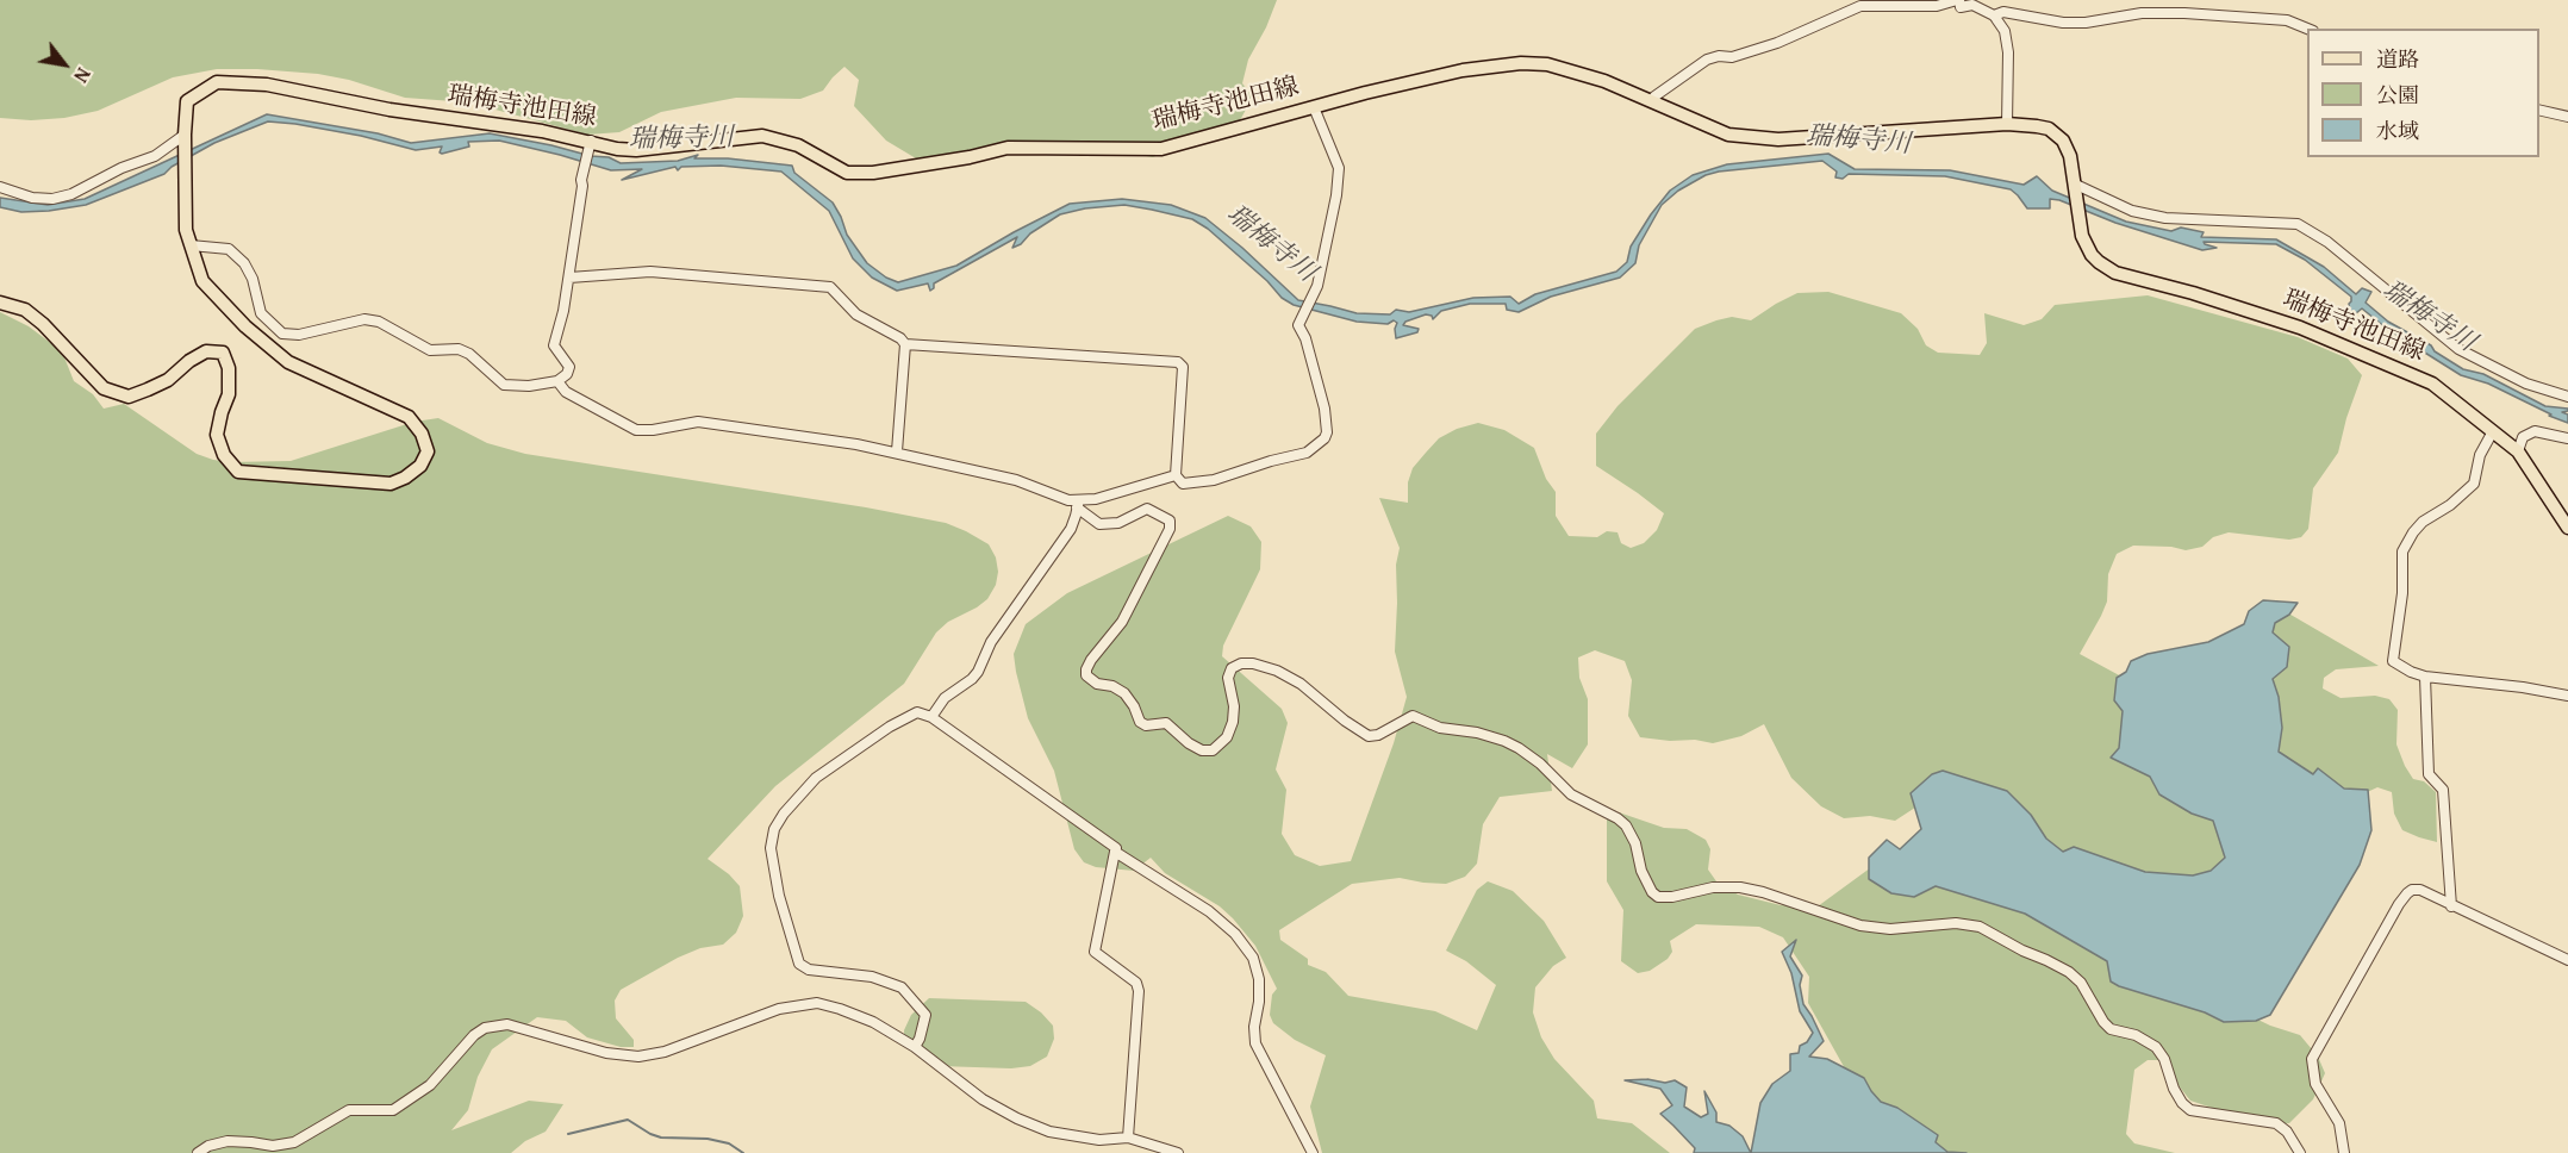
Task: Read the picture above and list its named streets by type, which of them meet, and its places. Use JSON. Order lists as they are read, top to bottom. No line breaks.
{"streets":{"main road":["瑞梅寺池田線"]},"water":["瑞梅寺川"],"legend":["道路","公園","水域"],"north":"bottom right"}
